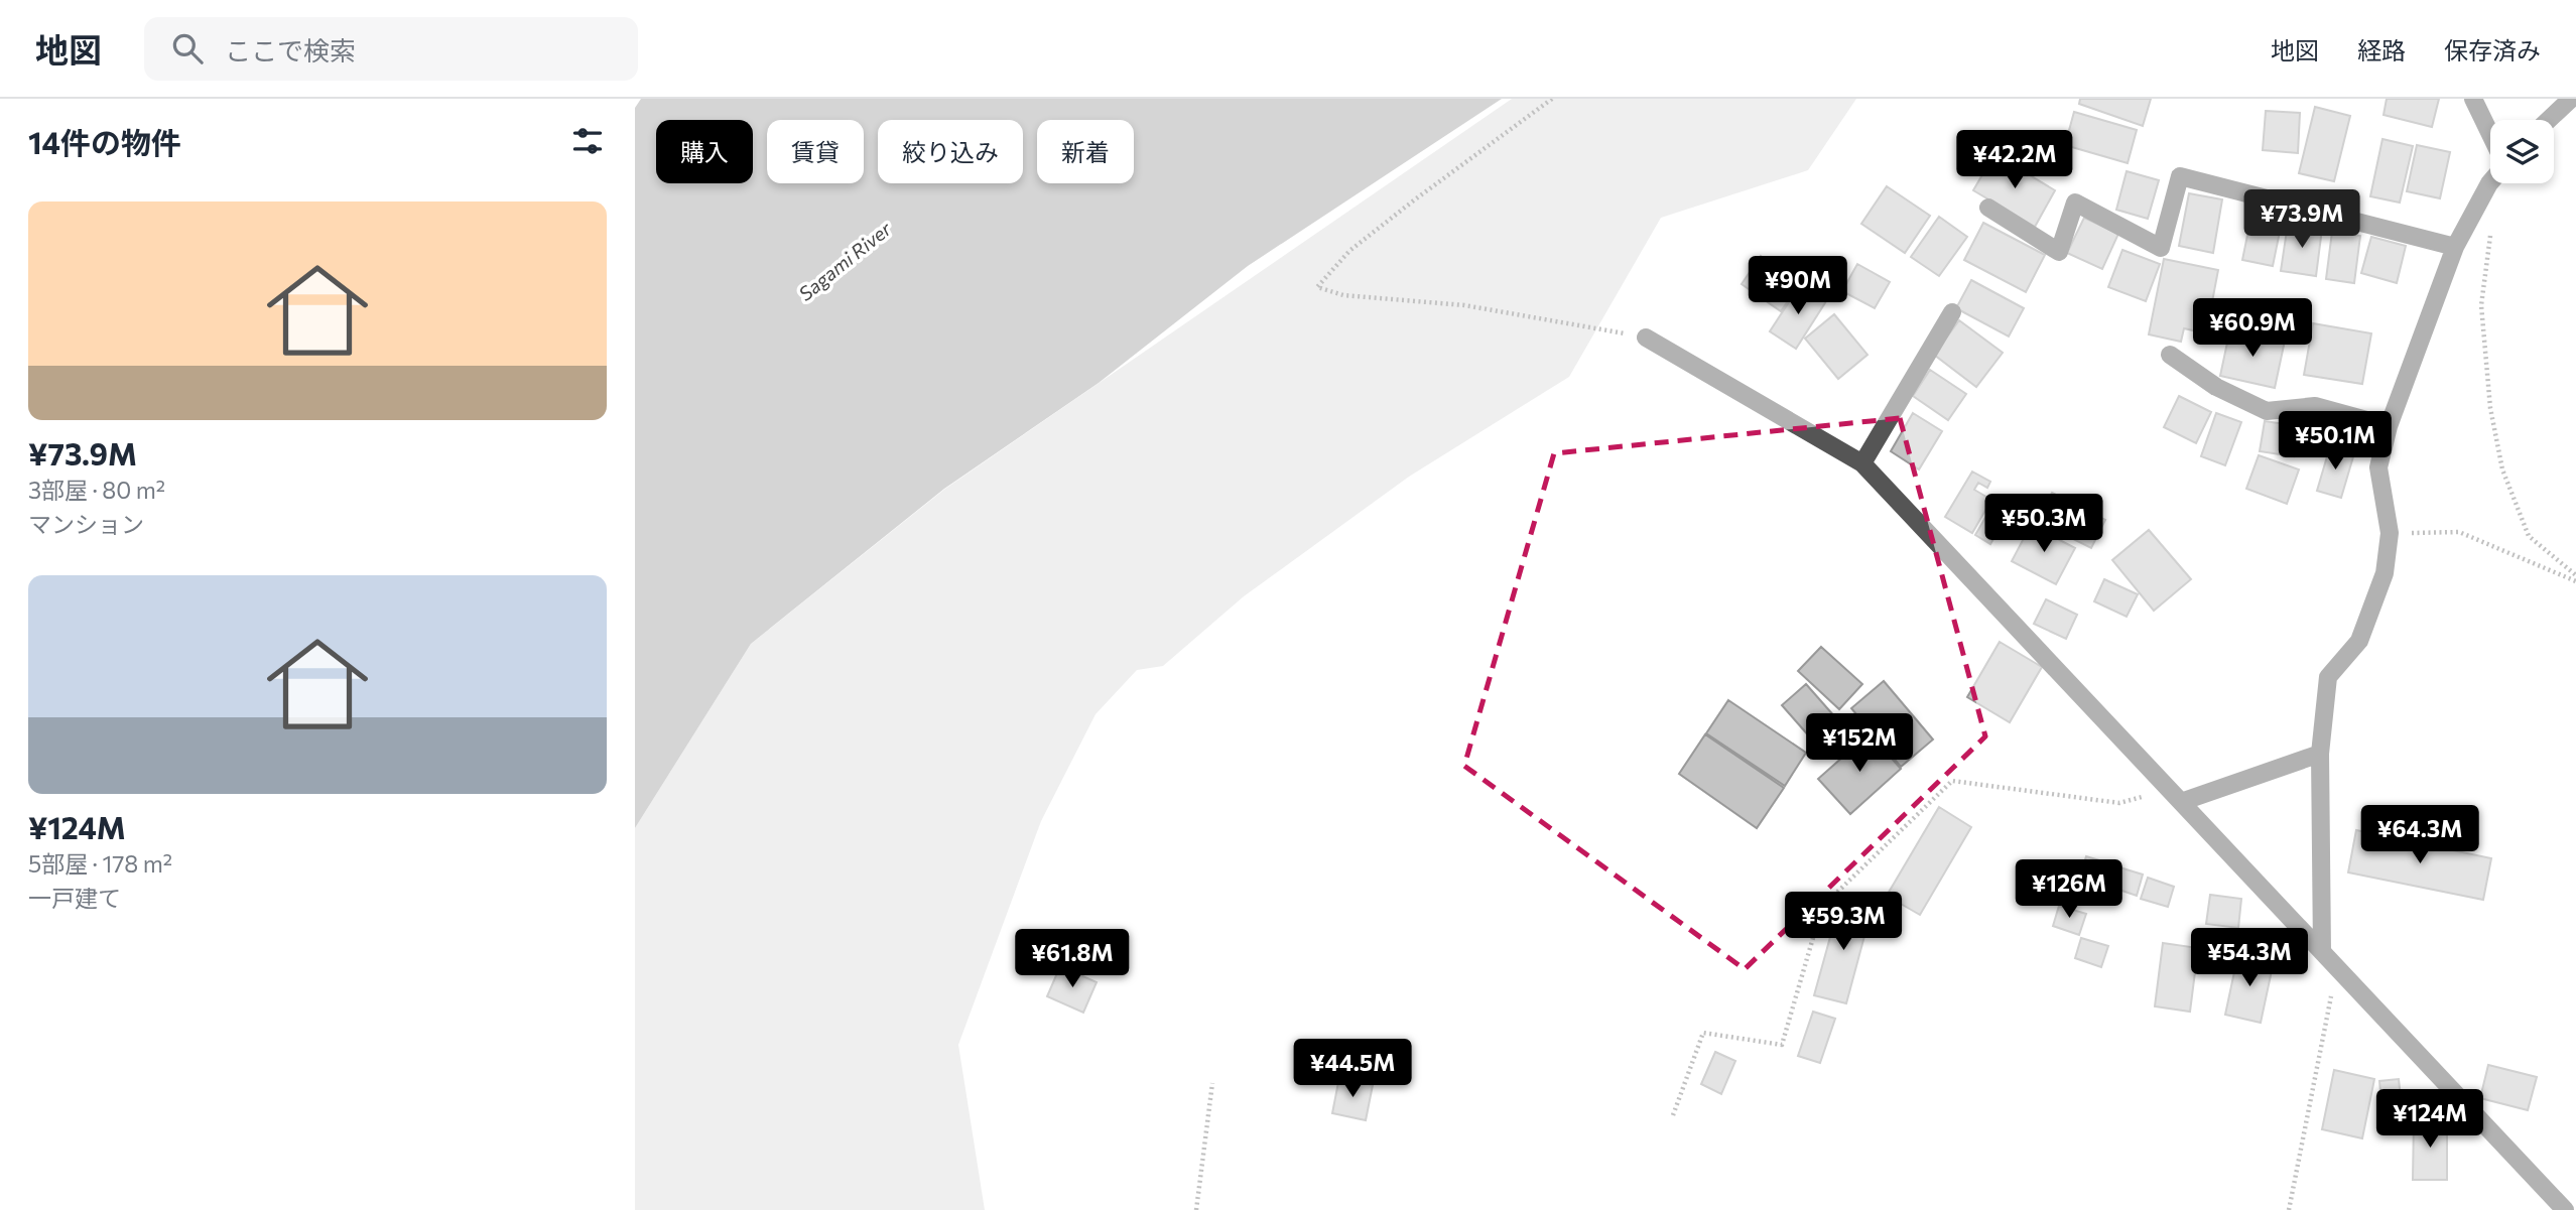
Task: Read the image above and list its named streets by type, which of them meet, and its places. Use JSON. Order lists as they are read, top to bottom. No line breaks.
{"water":["Sagami River"],"page":{"header":"地図","search":"ここで検索","nav":["地図","経路","保存済み"],"heading":"14件の物件","chip":["購入","賃貸","絞り込み","新着"],"price":["¥42.2M","¥73.9M","¥90M","¥60.9M","¥50.1M","¥50.3M","¥152M","¥64.3M","¥126M","¥59.3M","¥54.3M","¥61.8M","¥44.5M","¥124M"],"list":[{"name":"¥73.9M","note":"3部屋 · 80 m² · マンション"},{"name":"¥124M","note":"5部屋 · 178 m² · 一戸建て"}]}}
